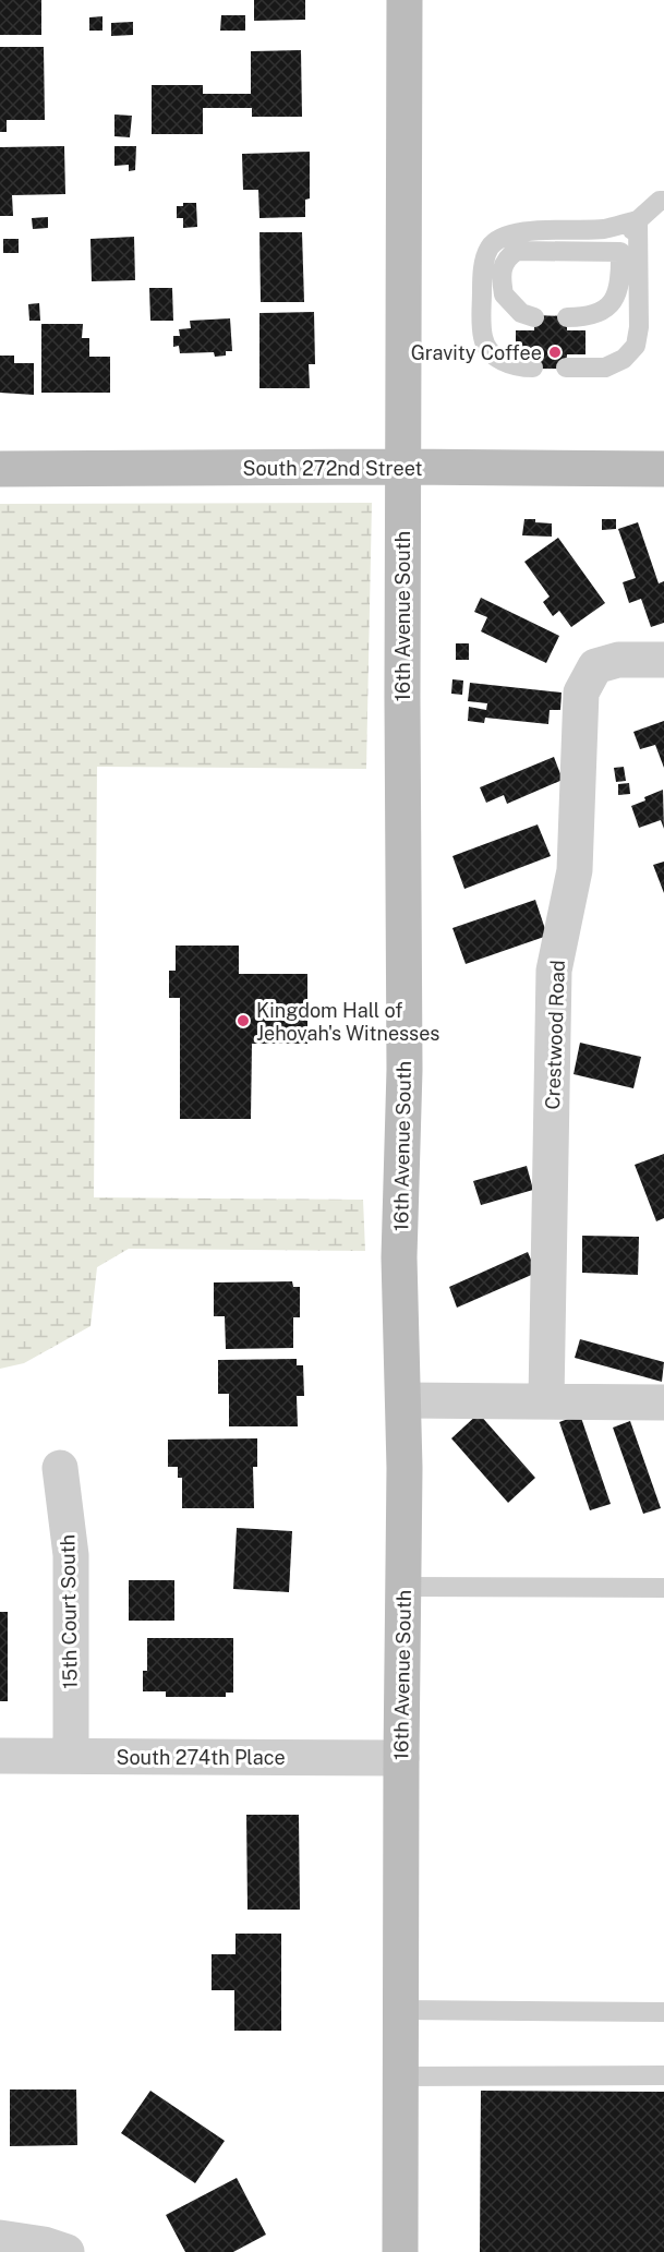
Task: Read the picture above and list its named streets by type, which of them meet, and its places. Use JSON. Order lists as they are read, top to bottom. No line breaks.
{"streets":{"main road":["South 272nd Street","16th Avenue South"],"street":["Crestwood Road","15th Court South","South 274th Place"]},"crossings":[["South 272nd Street","16th Avenue South"],["16th Avenue South","South 274th Place"],["15th Court South","South 274th Place"]],"places":["Gravity Coffee","Kingdom Hall of Jehovah's Witnesses"]}
